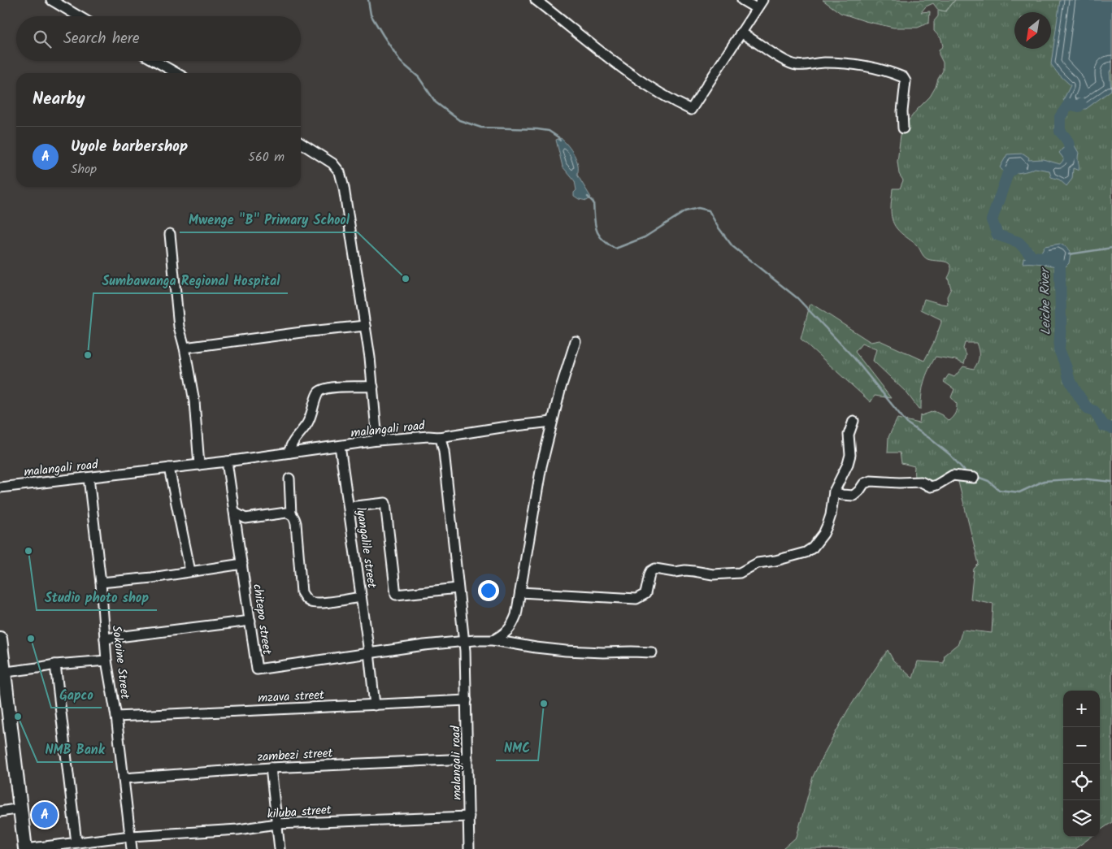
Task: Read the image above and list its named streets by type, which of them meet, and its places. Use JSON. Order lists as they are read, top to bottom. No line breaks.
{"streets":{"street":["malangali road","lyangalile street","chitepo street","Sokoine Street","mzava street","zambezi street","kiluba street"]},"crossings":[["malangali road","lyangalile street"],["malangali road","chitepo street"],["malangali road","Sokoine Street"],["malangali road","mzava street"],["malangali road","zambezi street"],["malangali road","kiluba street"],["lyangalile street","chitepo street"],["lyangalile street","mzava street"],["Sokoine Street","mzava street"],["Sokoine Street","zambezi street"],["Sokoine Street","kiluba street"]],"water":["Leiche River"],"places":["Mwenge \"B\" Primary School","Sumbawanga Regional Hospital","Studio photo shop","Gapco","NMC","NMB Bank"],"north":"bottom left","page":{"search":"Search here","heading":"Nearby","list":[{"mark":"A","name":"Uyole barbershop","note":"Shop","value":"560 m"}],"map_buttons":["+","−"],"pins":"A"}}
